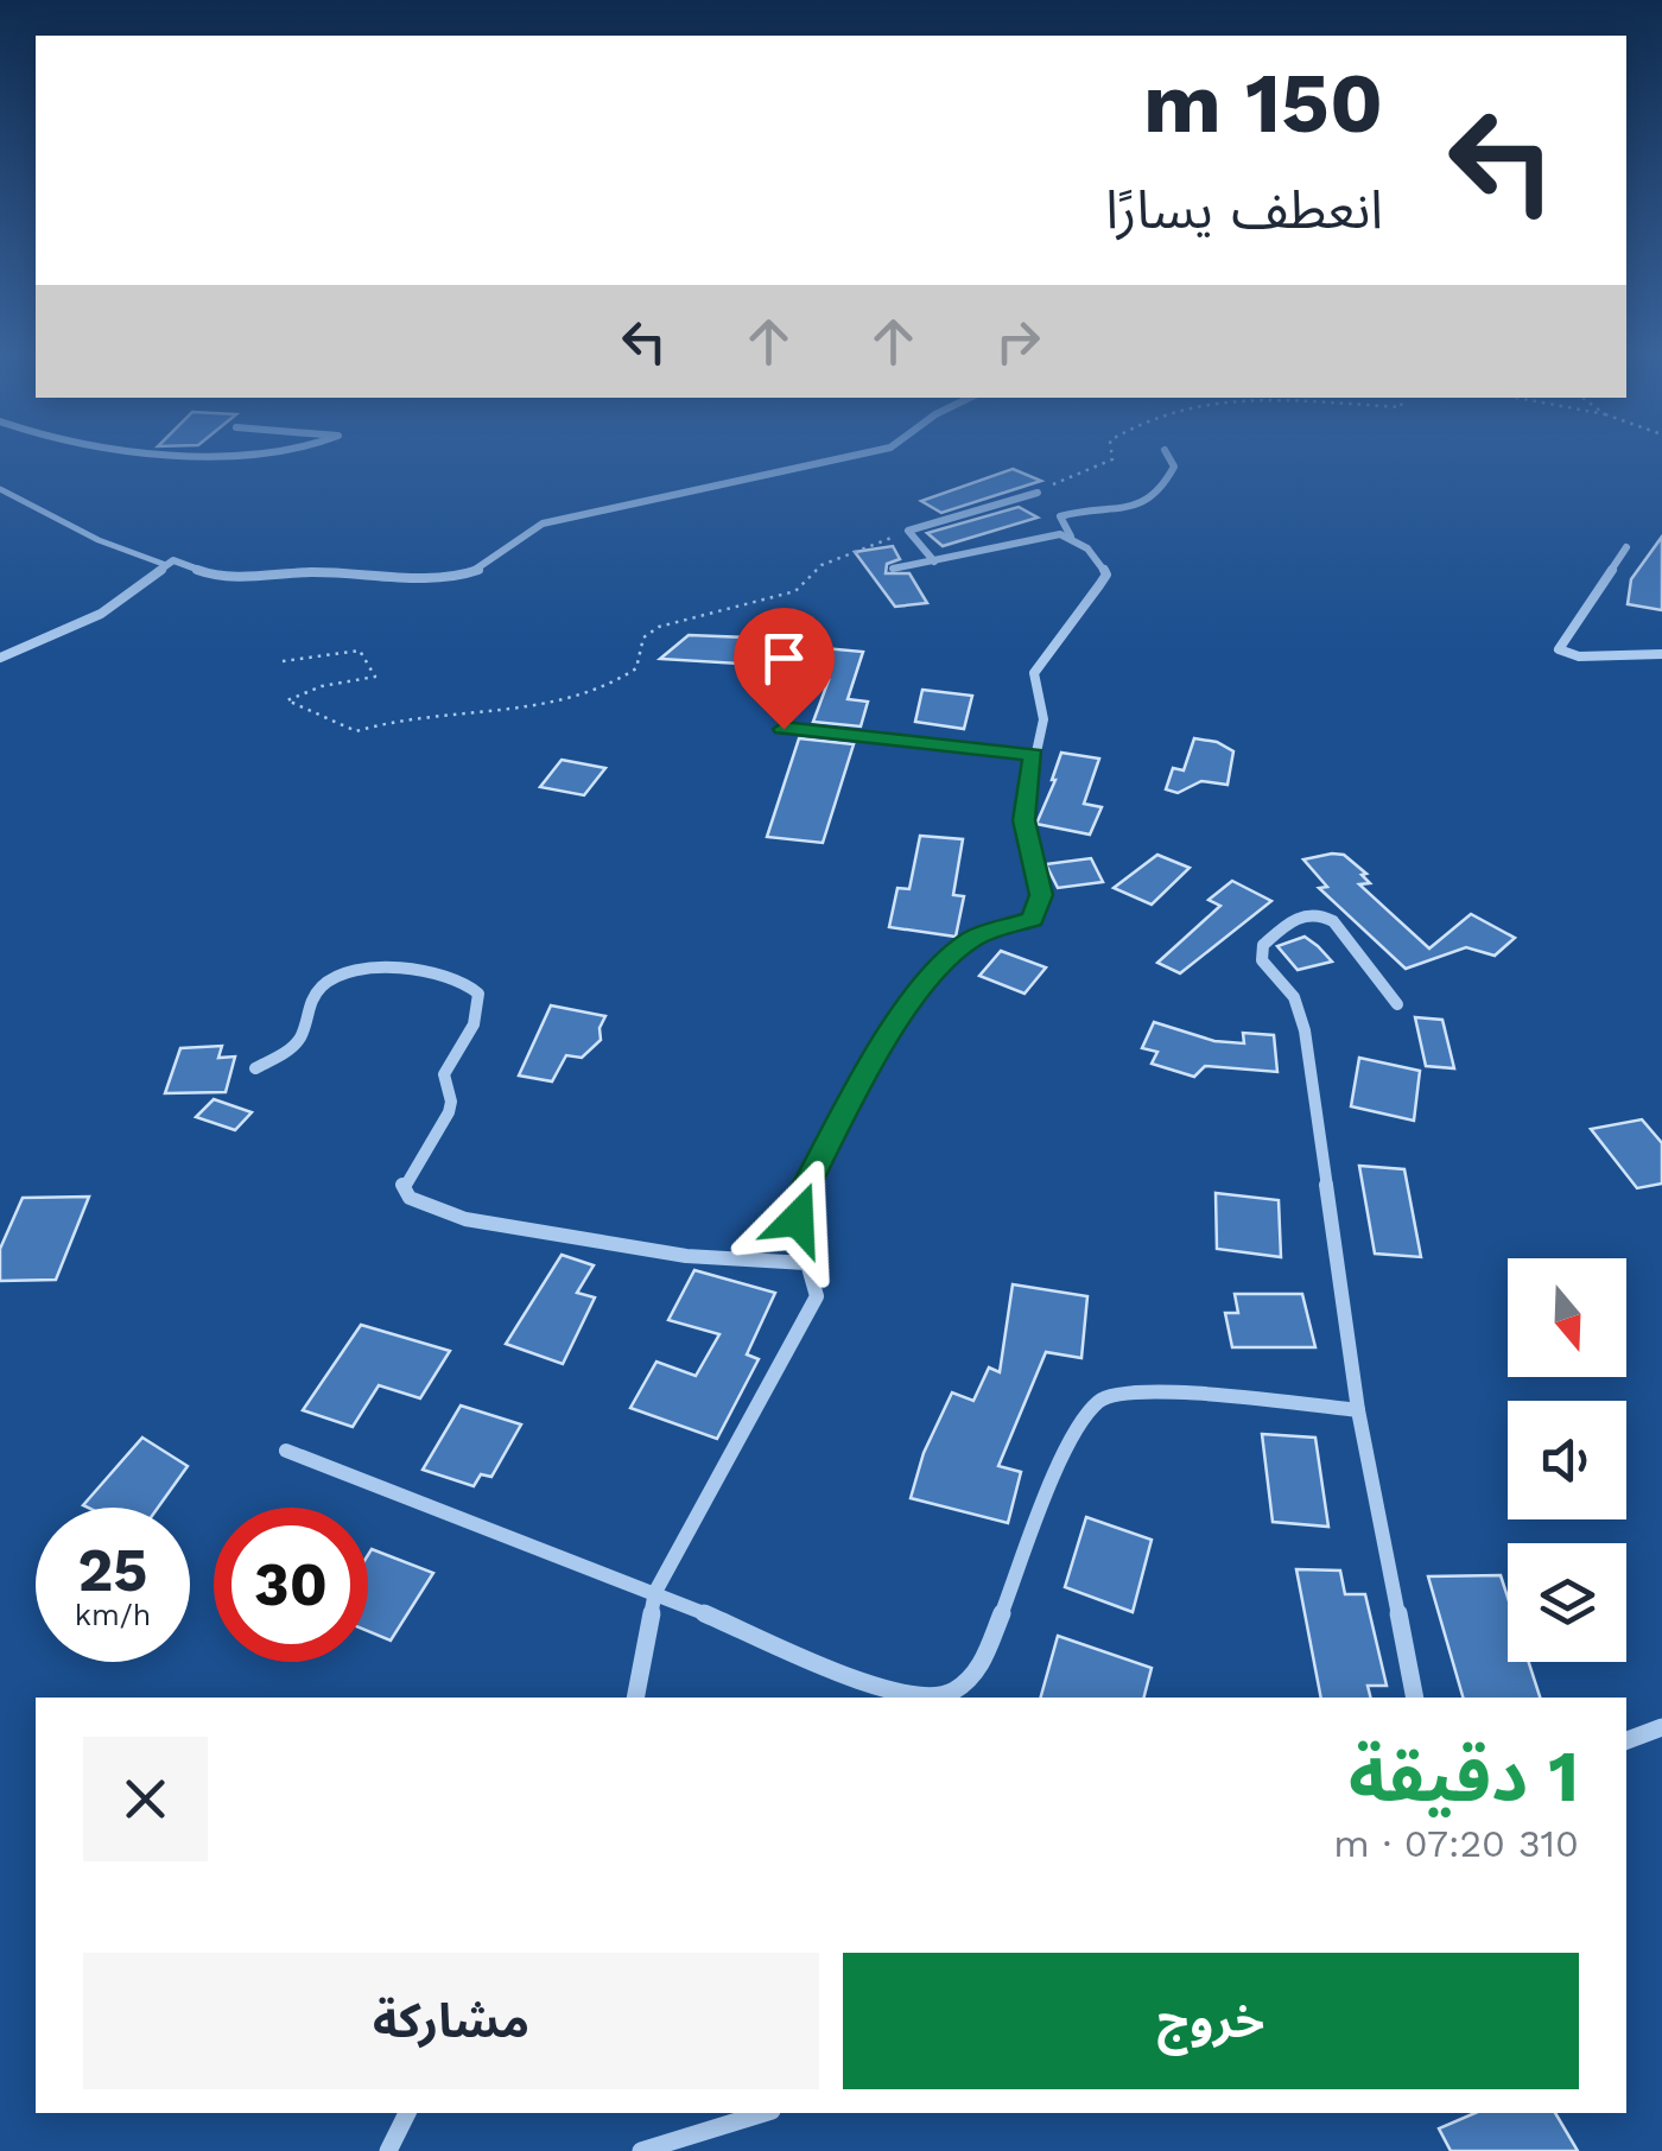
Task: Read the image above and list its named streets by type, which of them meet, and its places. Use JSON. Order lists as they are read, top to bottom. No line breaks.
{"north":"bottom","page":{"turn":["150 m","انعطف يسارًا"],"speed":"25 km/h","limit":"30","heading":["1 دقيقة","310 m · 07:20"],"buttons":["خروج","مشاركة"]}}
